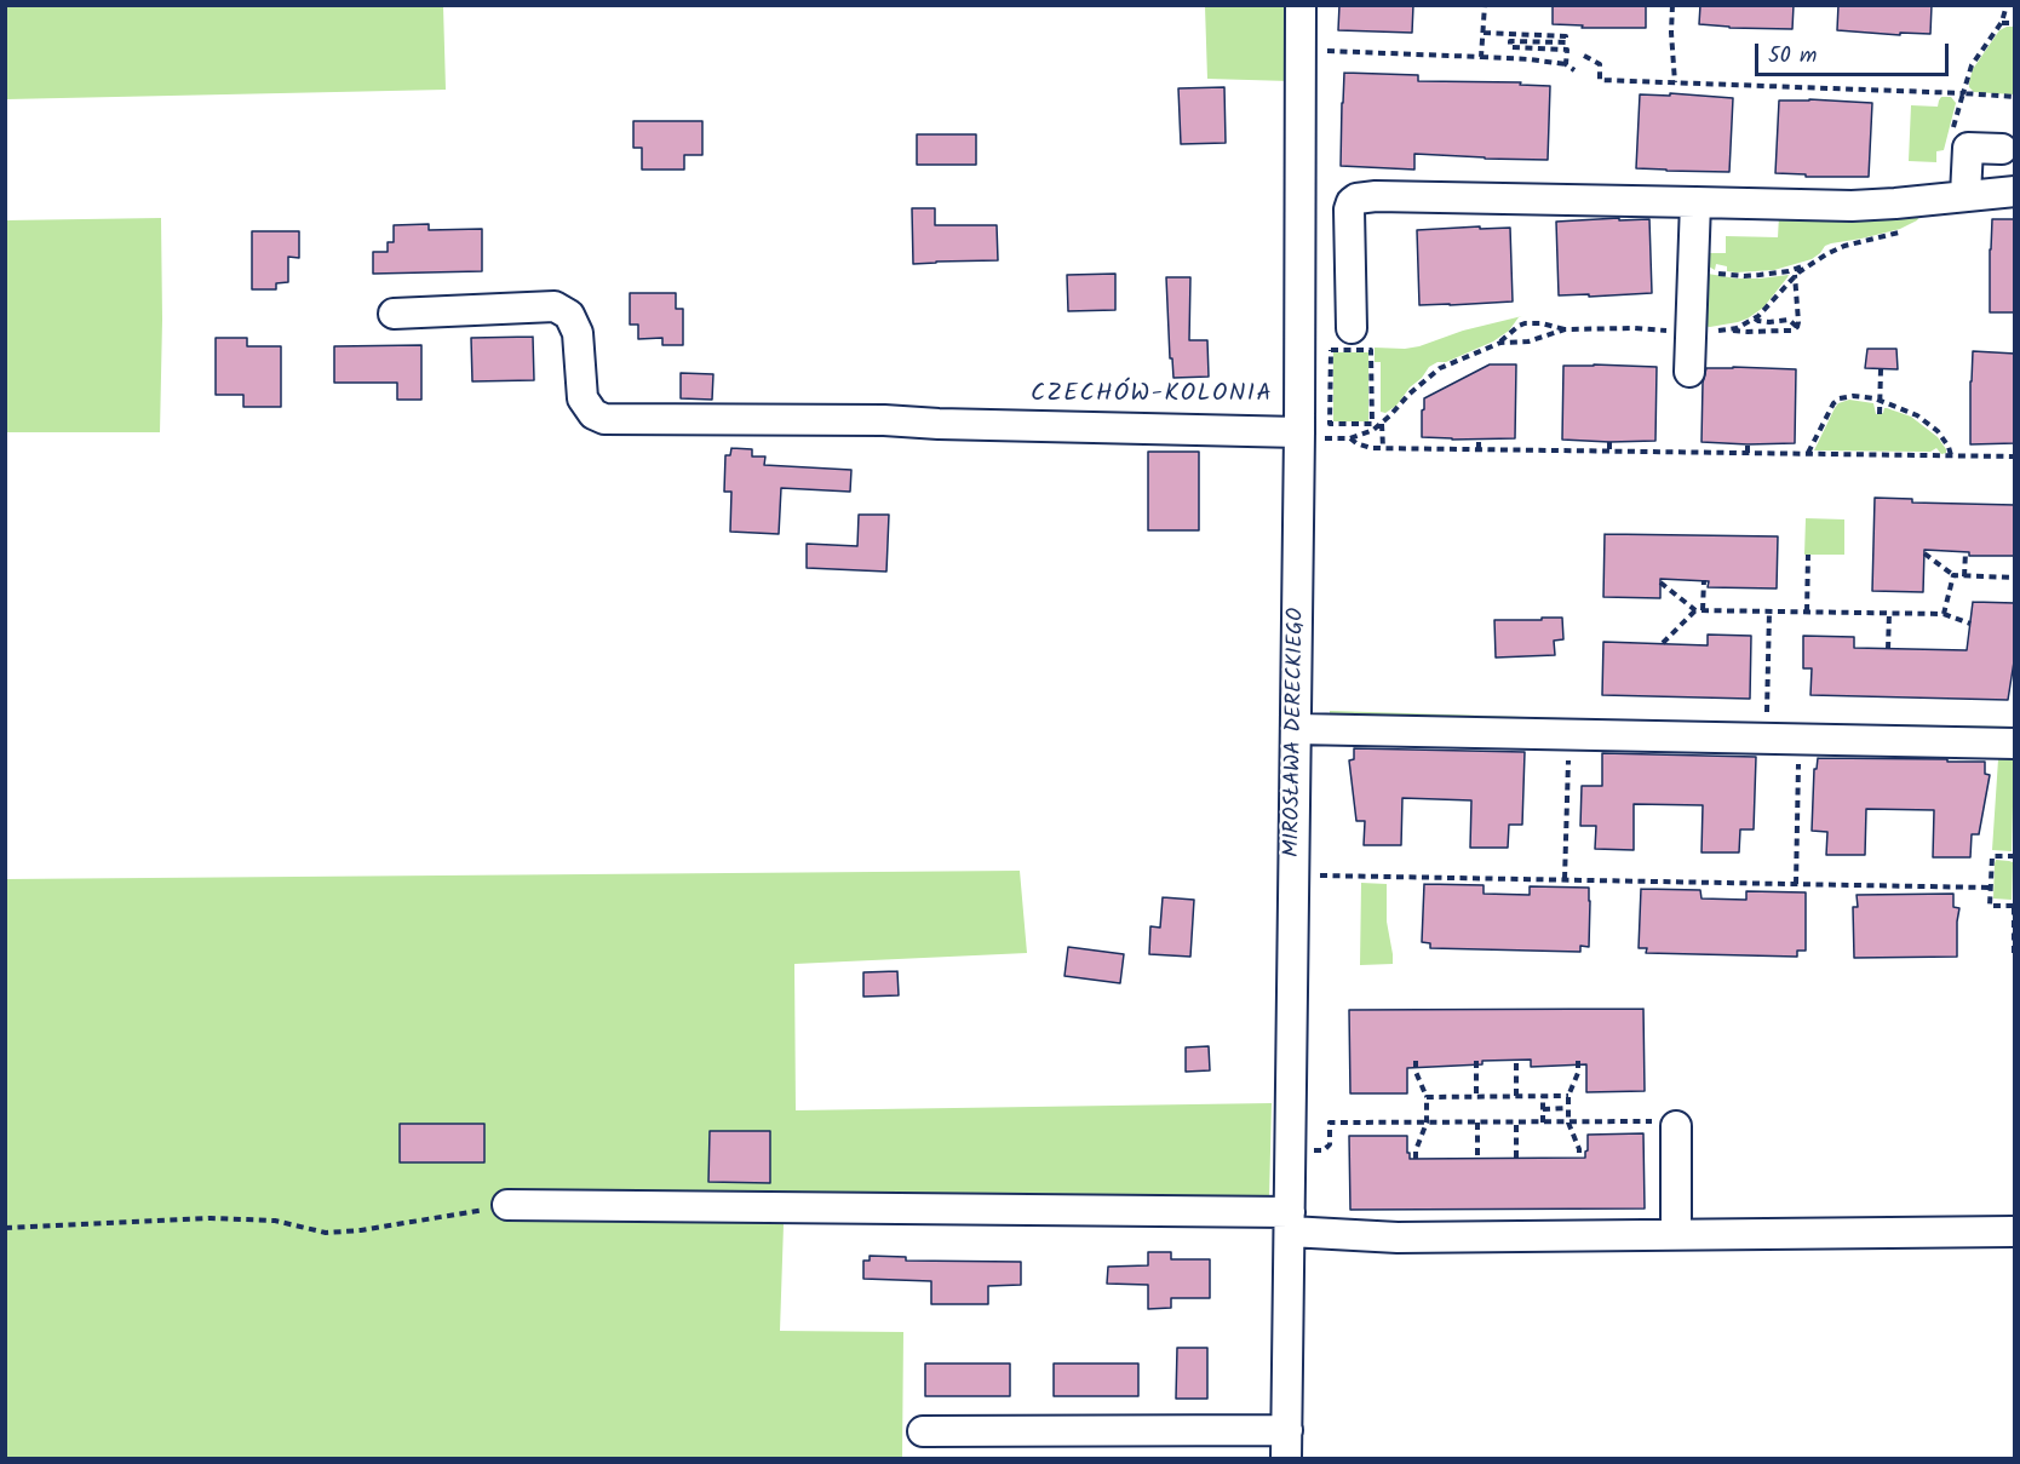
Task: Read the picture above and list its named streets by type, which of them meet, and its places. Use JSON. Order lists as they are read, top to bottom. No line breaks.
{"streets":{"street":["MIROSŁAWA DERECKIEGO"]},"districts":["CZECHÓW-KOLONIA"],"scale_bar":"50 m"}
